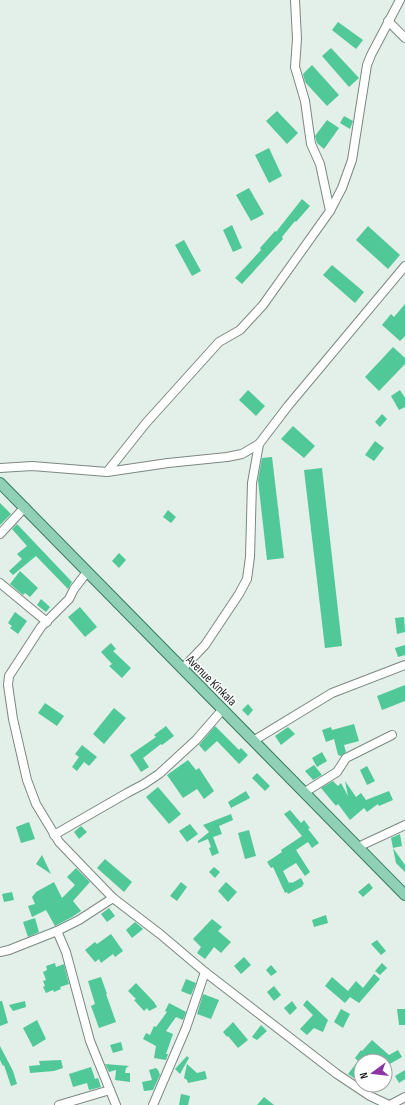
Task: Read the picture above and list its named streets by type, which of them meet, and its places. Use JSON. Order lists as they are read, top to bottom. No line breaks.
{"streets":{"main road":["Avenue Kinkala"]},"north":"left"}
